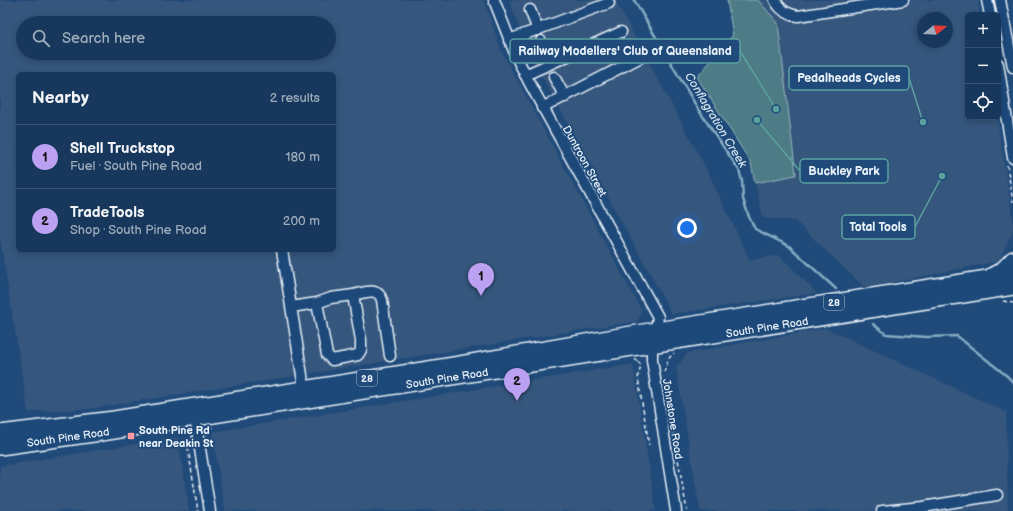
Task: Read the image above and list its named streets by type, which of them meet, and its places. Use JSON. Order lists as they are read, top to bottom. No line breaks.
{"streets":{"highway":["28","South Pine Road"],"street":["Duntroon Street","Johnstone Road"]},"crossings":[["Duntroon Street","South Pine Road"],["Duntroon Street","Johnstone Road"],["South Pine Road","Johnstone Road"]],"water":["Conflagration Creek"],"places":{"other":["Railway Modellers' Club of Queensland","Buckley Park","Pedalheads Cycles","Total Tools"],"transit":["South Pine Rd near Deakin St"]},"north":"right","page":{"map_buttons":["+","−"],"search":"Search here","heading":["Nearby","2 results"],"list":[{"mark":"1","name":"Shell Truckstop","note":"Fuel · South Pine Road","value":"180 m"},{"mark":"2","name":"TradeTools","note":"Shop · South Pine Road","value":"200 m"}],"pins":["1","2"]}}
